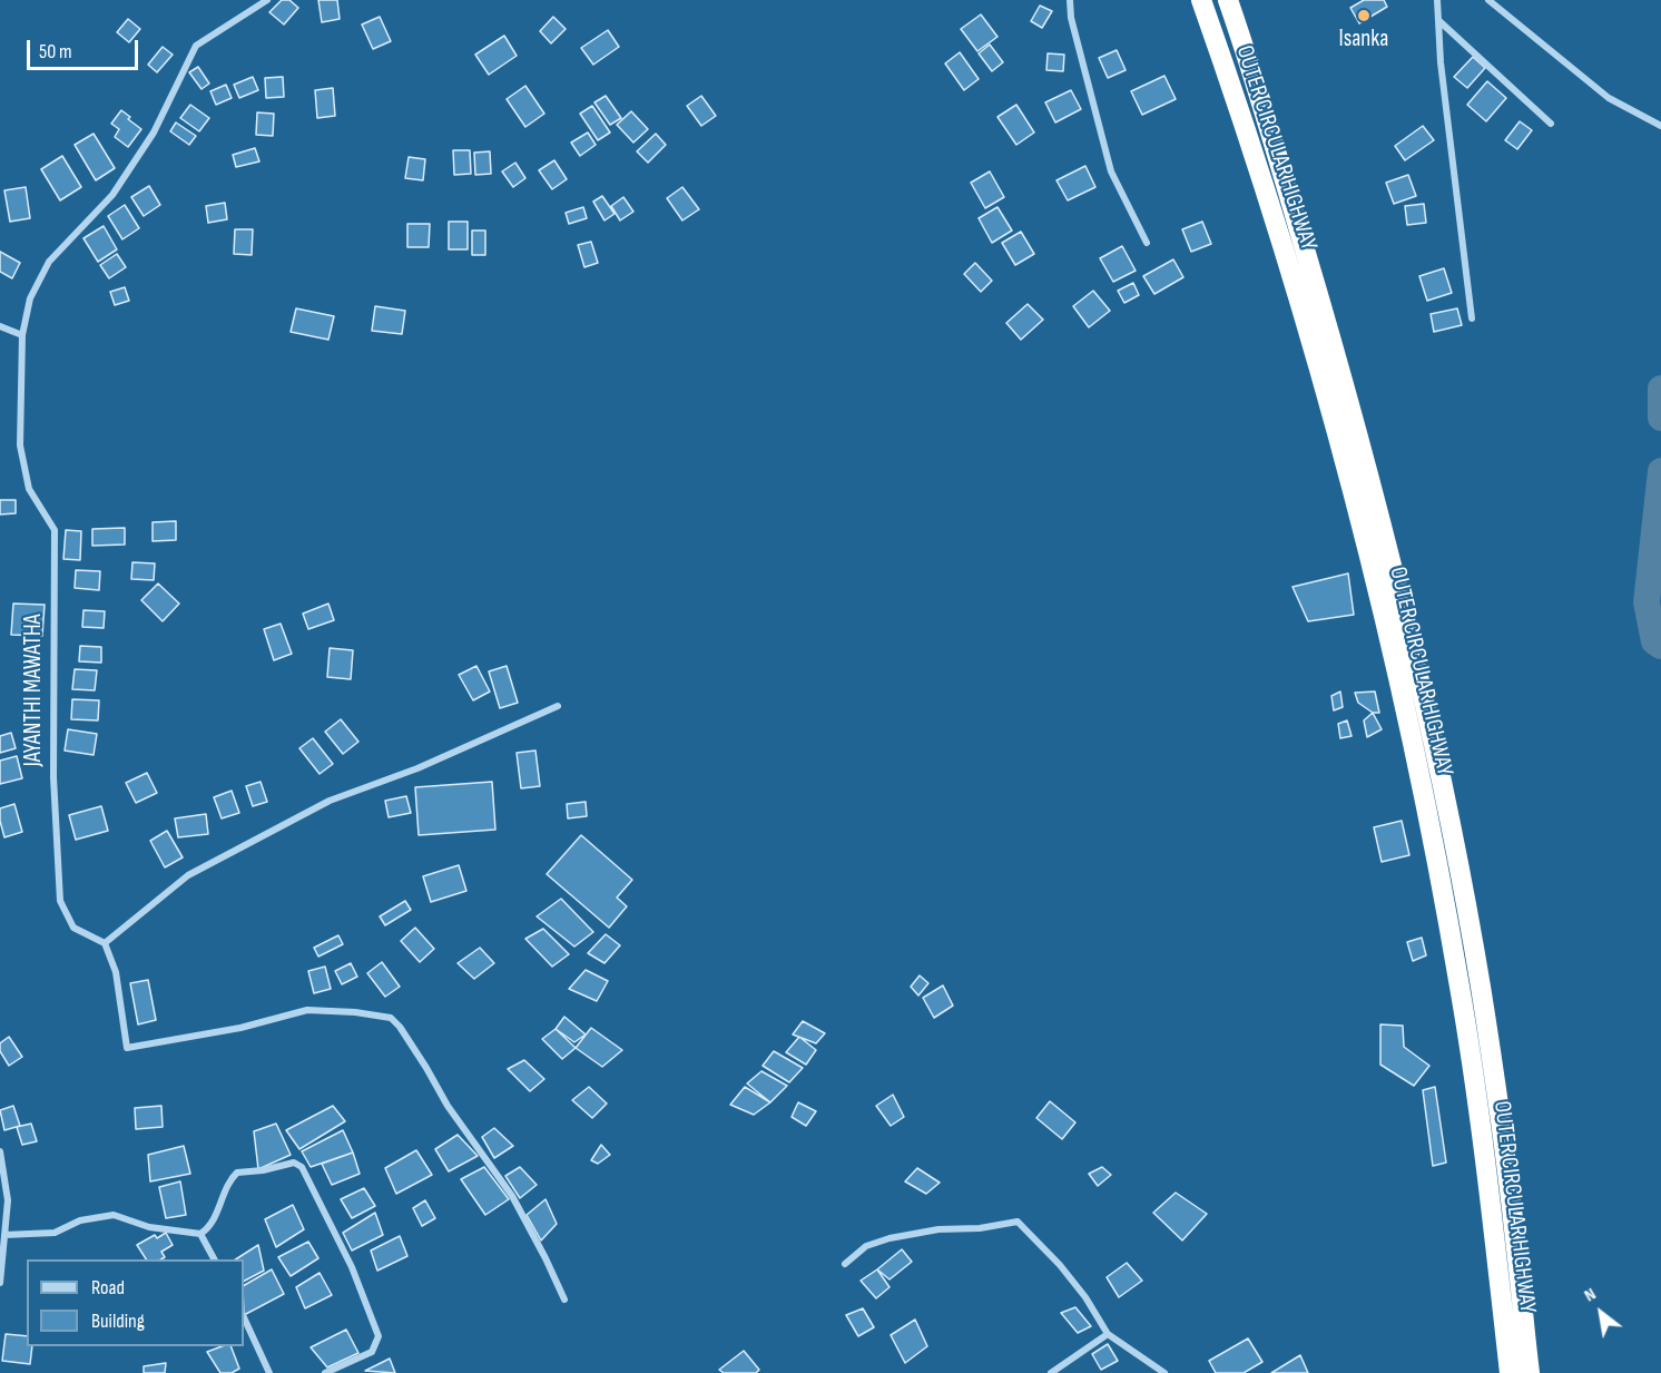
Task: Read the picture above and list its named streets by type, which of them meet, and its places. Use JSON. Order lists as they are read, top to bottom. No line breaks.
{"streets":{"highway":["OUTER CIRCULAR HIGHWAY"],"street":["JAYANTHI MAWATHA"]},"places":["Isanka"],"legend":["Road","Building"],"scale_bar":"50 m","north":"top left"}
